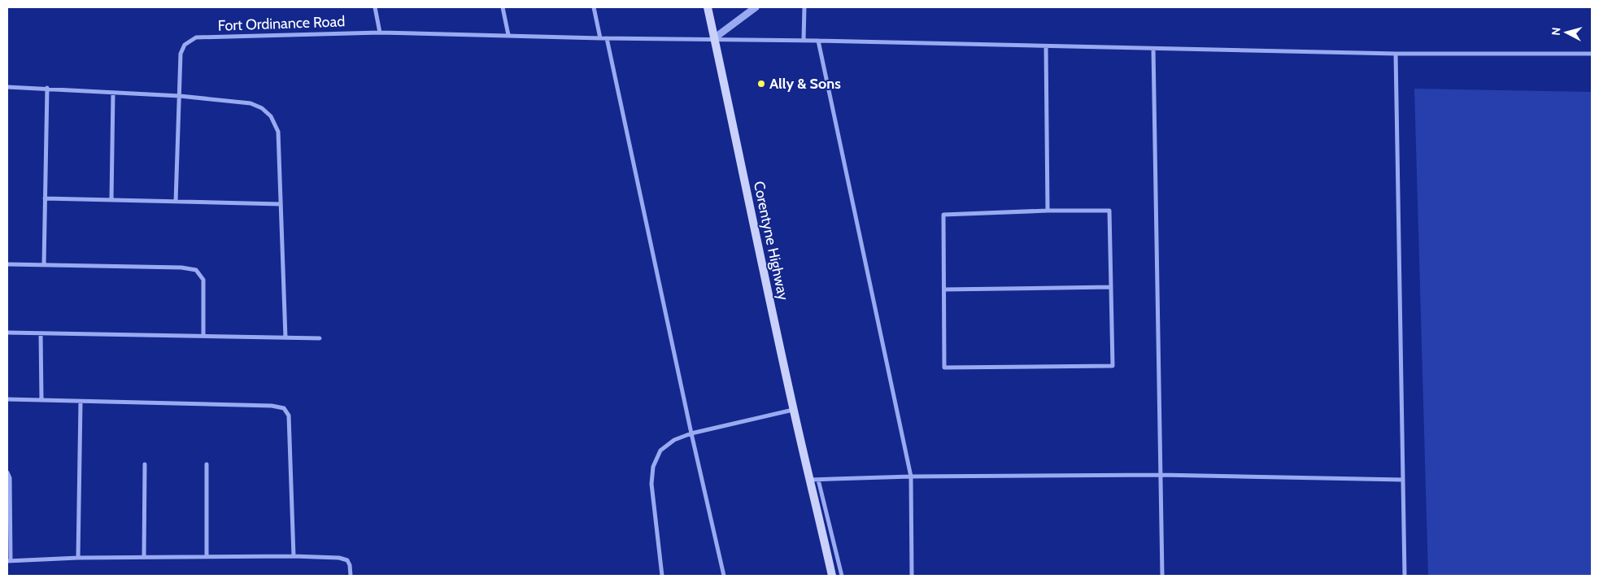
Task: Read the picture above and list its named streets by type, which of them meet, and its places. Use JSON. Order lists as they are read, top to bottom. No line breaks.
{"streets":{"main road":["Corentyne Highway"],"street":["Fort Ordinance Road"]},"crossings":[["Fort Ordinance Road","Corentyne Highway"]],"places":["Ally & Sons"],"north":"left"}
